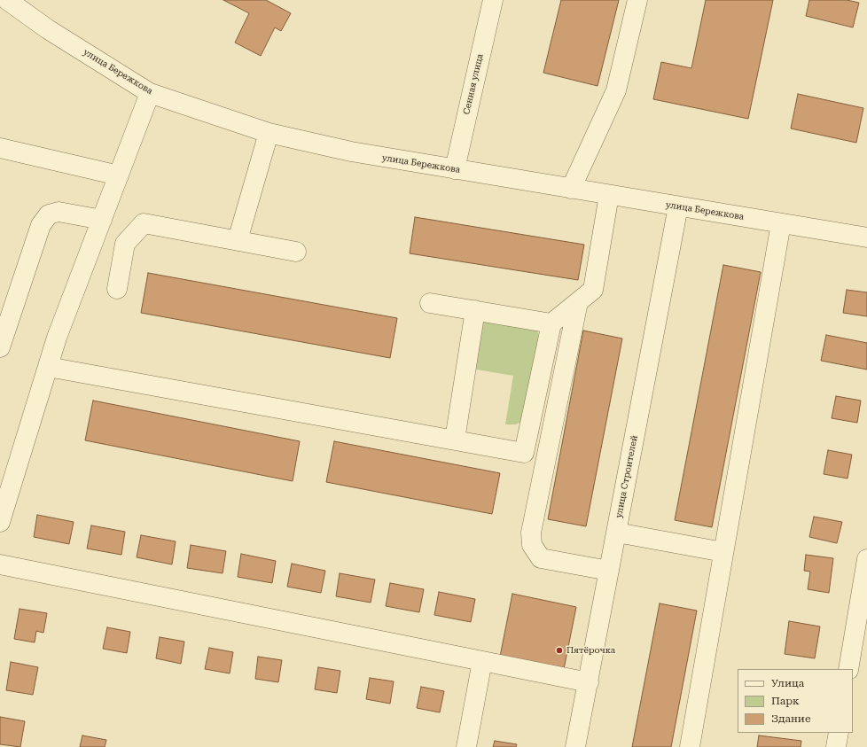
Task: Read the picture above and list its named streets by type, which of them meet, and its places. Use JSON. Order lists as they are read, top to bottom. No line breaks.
{"streets":{"street":["улица Бережкова","Сенная улица","улица Строителей"]},"crossings":[["улица Бережкова","Сенная улица"],["улица Бережкова","улица Строителей"]],"places":["Пятёрочка"],"legend":["Улица","Парк","Здание"]}
